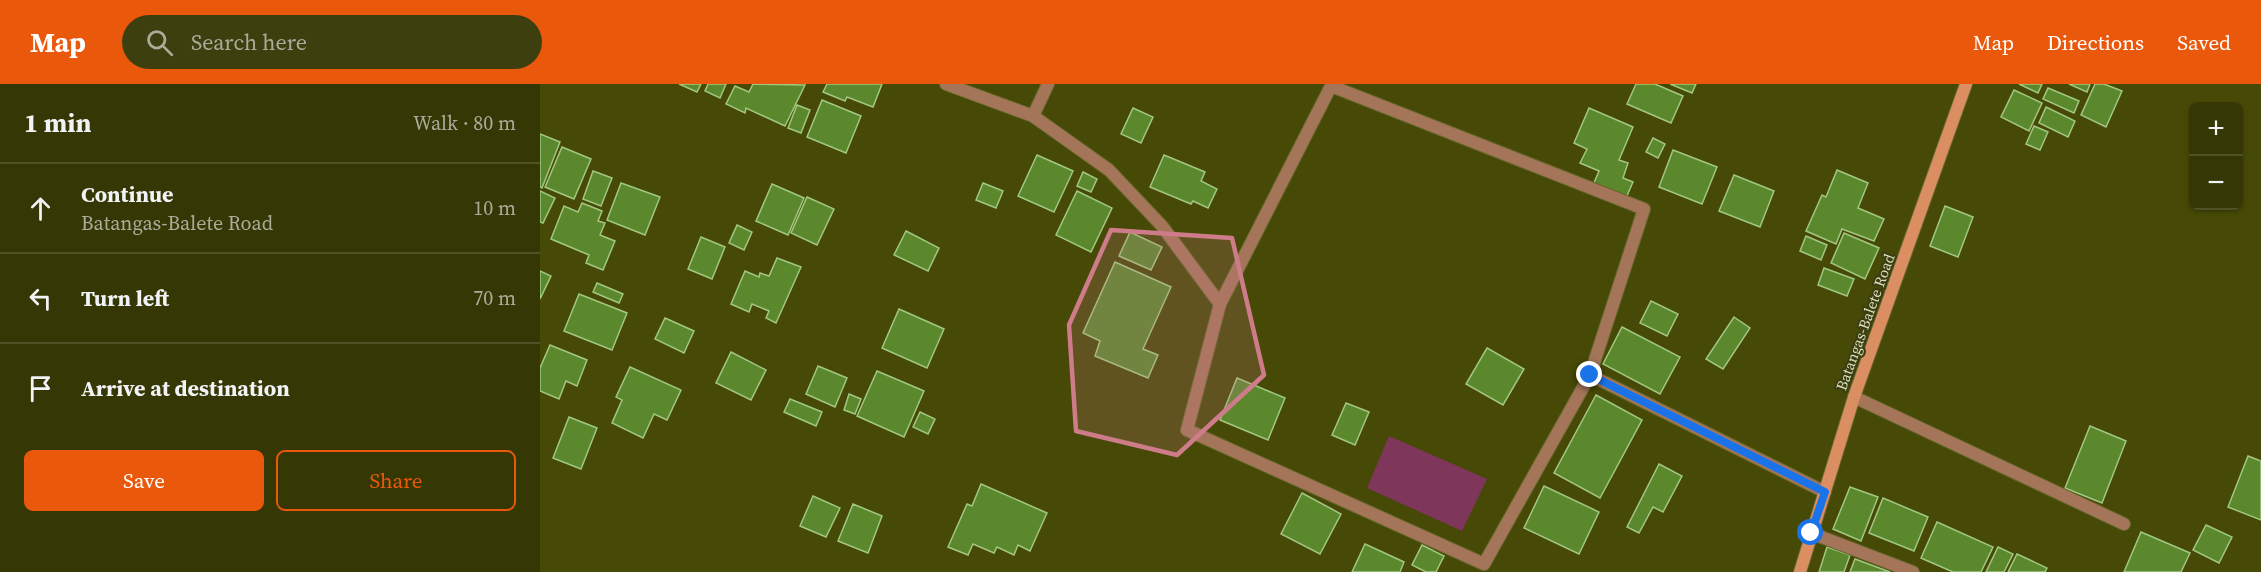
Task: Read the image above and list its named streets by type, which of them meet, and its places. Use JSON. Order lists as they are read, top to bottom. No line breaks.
{"streets":{"main road":["Batangas-Balete Road"]},"page":{"header":"Map","search":"Search here","nav":["Map","Directions","Saved"],"heading":["1 min","Walk · 80 m"],"map_buttons":["+","−"],"list":[["Continue","Batangas-Balete Road","10 m"],["Turn left","70 m"],"Arrive at destination"],"buttons":["Save","Share"]}}
